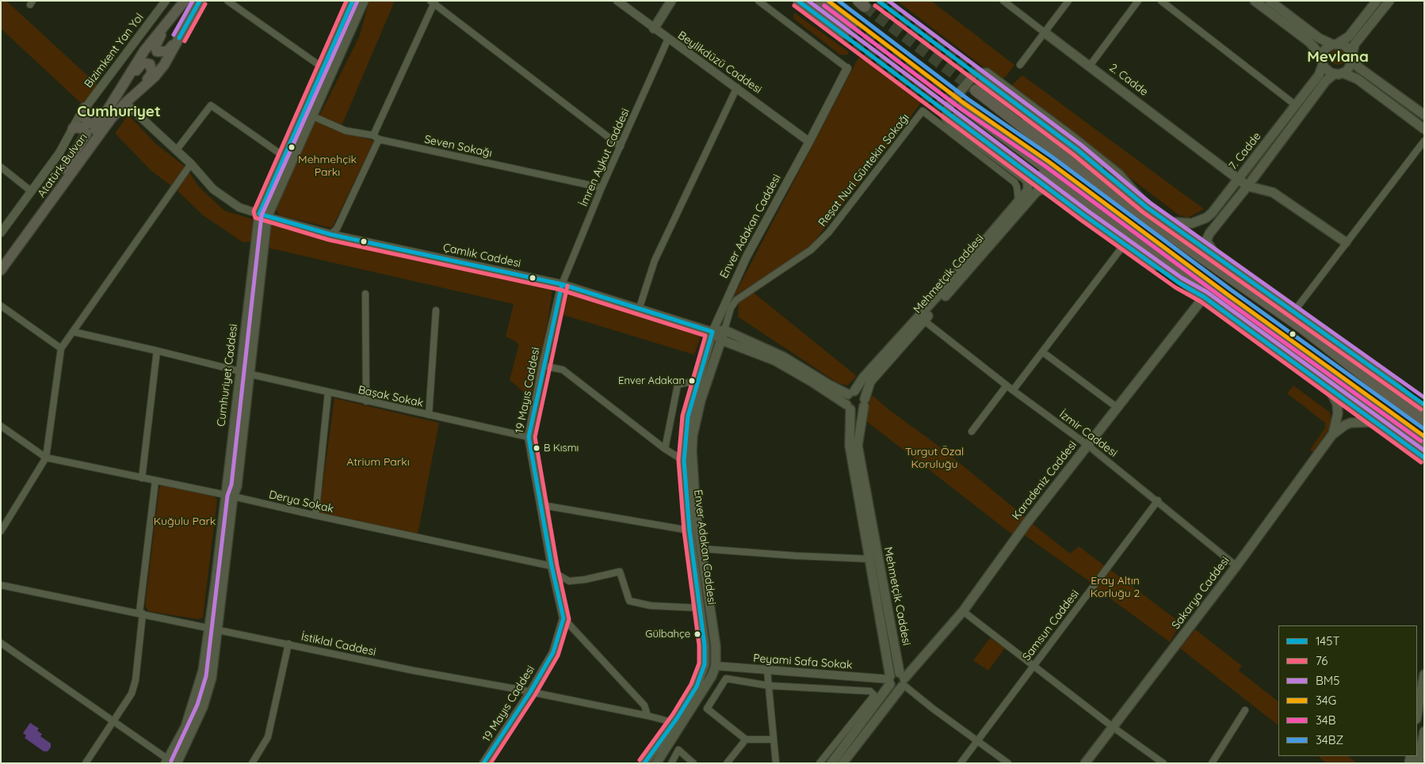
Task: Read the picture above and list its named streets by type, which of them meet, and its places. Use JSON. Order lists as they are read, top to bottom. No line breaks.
{"streets":{"main road":["2. Cadde","7. Cadde","Atatürk Bulvarı","Enver Adakan Caddesi","Mehmetçik Caddesi","Cumhuriyet Caddesi","Karadeniz Caddesi","Sakarya Caddesi"],"street":["Bizimkent Yan Yol","Beylikdüzü Caddesi","Seven Sokağı","İmren Aykut Caddesi","Reşat Nuri Güntekin Sokağı","Çamlık Caddesi","19 Mayıs Caddesi","Başak Sokak","İzmir Caddesi","Derya Sokak","Samsun Caddesi","İstiklal Caddesi","Peyami Safa Sokak"]},"crossings":[["Beylikdüzü Caddesi","İmren Aykut Caddesi"],["Beylikdüzü Caddesi","Enver Adakan Caddesi"],["2. Cadde","7. Cadde"],["Seven Sokağı","İmren Aykut Caddesi"],["Seven Sokağı","Cumhuriyet Caddesi"],["İmren Aykut Caddesi","Çamlık Caddesi"],["İmren Aykut Caddesi","19 Mayıs Caddesi"],["Atatürk Bulvarı","Çamlık Caddesi"],["Reşat Nuri Güntekin Sokağı","Enver Adakan Caddesi"],["Reşat Nuri Güntekin Sokağı","Mehmetçik Caddesi"],["Enver Adakan Caddesi","Çamlık Caddesi"],["Enver Adakan Caddesi","Derya Sokak"],["Enver Adakan Caddesi","İstiklal Caddesi"],["Enver Adakan Caddesi","Peyami Safa Sokak"],["Çamlık Caddesi","Cumhuriyet Caddesi"],["Çamlık Caddesi","19 Mayıs Caddesi"],["Mehmetçik Caddesi","İzmir Caddesi"],["Mehmetçik Caddesi","Karadeniz Caddesi"],["Mehmetçik Caddesi","Peyami Safa Sokak"],["Cumhuriyet Caddesi","Başak Sokak"],["Cumhuriyet Caddesi","Derya Sokak"],["Cumhuriyet Caddesi","İstiklal Caddesi"],["19 Mayıs Caddesi","Başak Sokak"],["19 Mayıs Caddesi","Derya Sokak"],["19 Mayıs Caddesi","İstiklal Caddesi"],["İzmir Caddesi","Karadeniz Caddesi"],["İzmir Caddesi","Sakarya Caddesi"],["İzmir Caddesi","Samsun Caddesi"]],"districts":["Mevlana","Cumhuriyet"],"parks":["Mehmehçik Parkı","Turgut Özal Koruluğu","Atrium Parkı","Kuğulu Park","Eray Altın Korluğu 2"],"places":["Enver Adakan","B Kısmı","Gülbahçe"],"lines":["transit line 145T","transit line 76","transit line BM5","transit line 34G","transit line 34BZ","transit line 34B"],"legend":["145T","76","BM5","34G","34B","34BZ"]}
